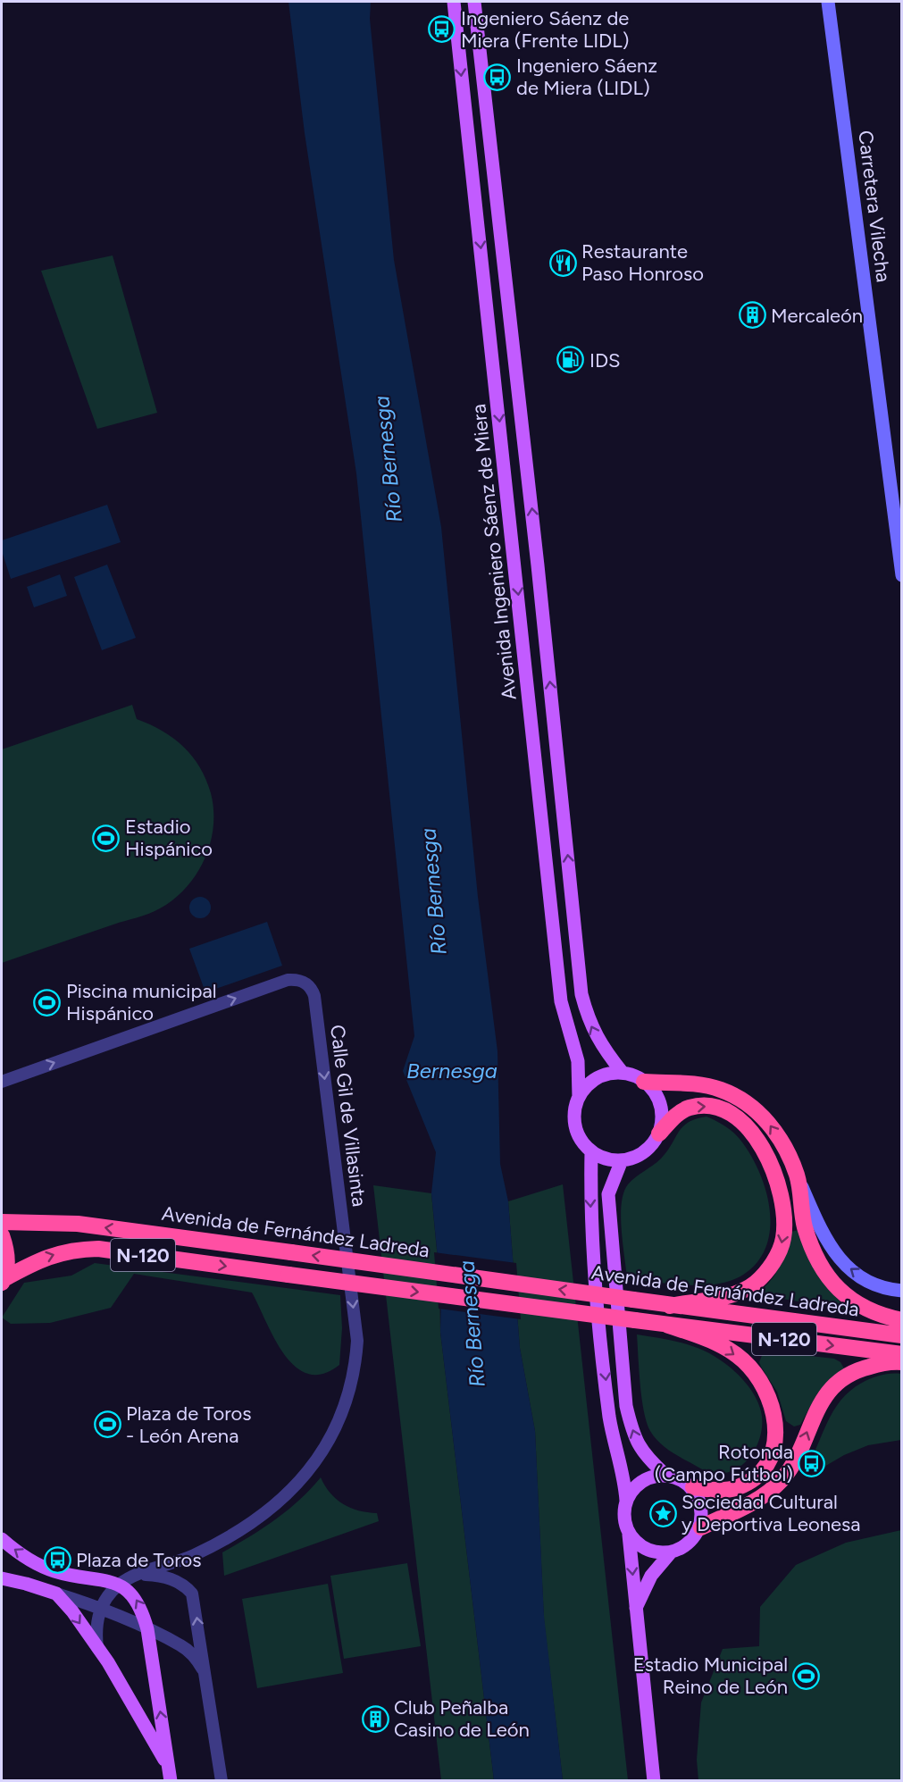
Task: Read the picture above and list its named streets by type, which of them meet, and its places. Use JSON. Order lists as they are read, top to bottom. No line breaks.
{"streets":{"highway":["Avenida de Fernández Ladreda","N-120"],"main road":["Avenida Ingeniero Sáenz de Miera"],"street":["Carretera Vilecha","Calle Gil de Villasinta"]},"crossings":[["Avenida de Fernández Ladreda","N-120"]],"water":["Río Bernesga","Bernesga"],"places":{"bus stop":["Ingeniero Sáenz de Miera (Frente LIDL)","Ingeniero Sáenz de Miera (LIDL)","Rotonda (Campo Fútbol)","Plaza de Toros"],"restaurant":["Restaurante Paso Honroso"],"building":["Mercaleón","Club Peñalba Casino de León"],"fuel station":["IDS"],"sports":["Estadio Hispánico","Piscina municipal Hispánico","Plaza de Toros - León Arena","Estadio Municipal Reino de León"],"place":["Sociedad Cultural y Deportiva Leonesa"]}}
